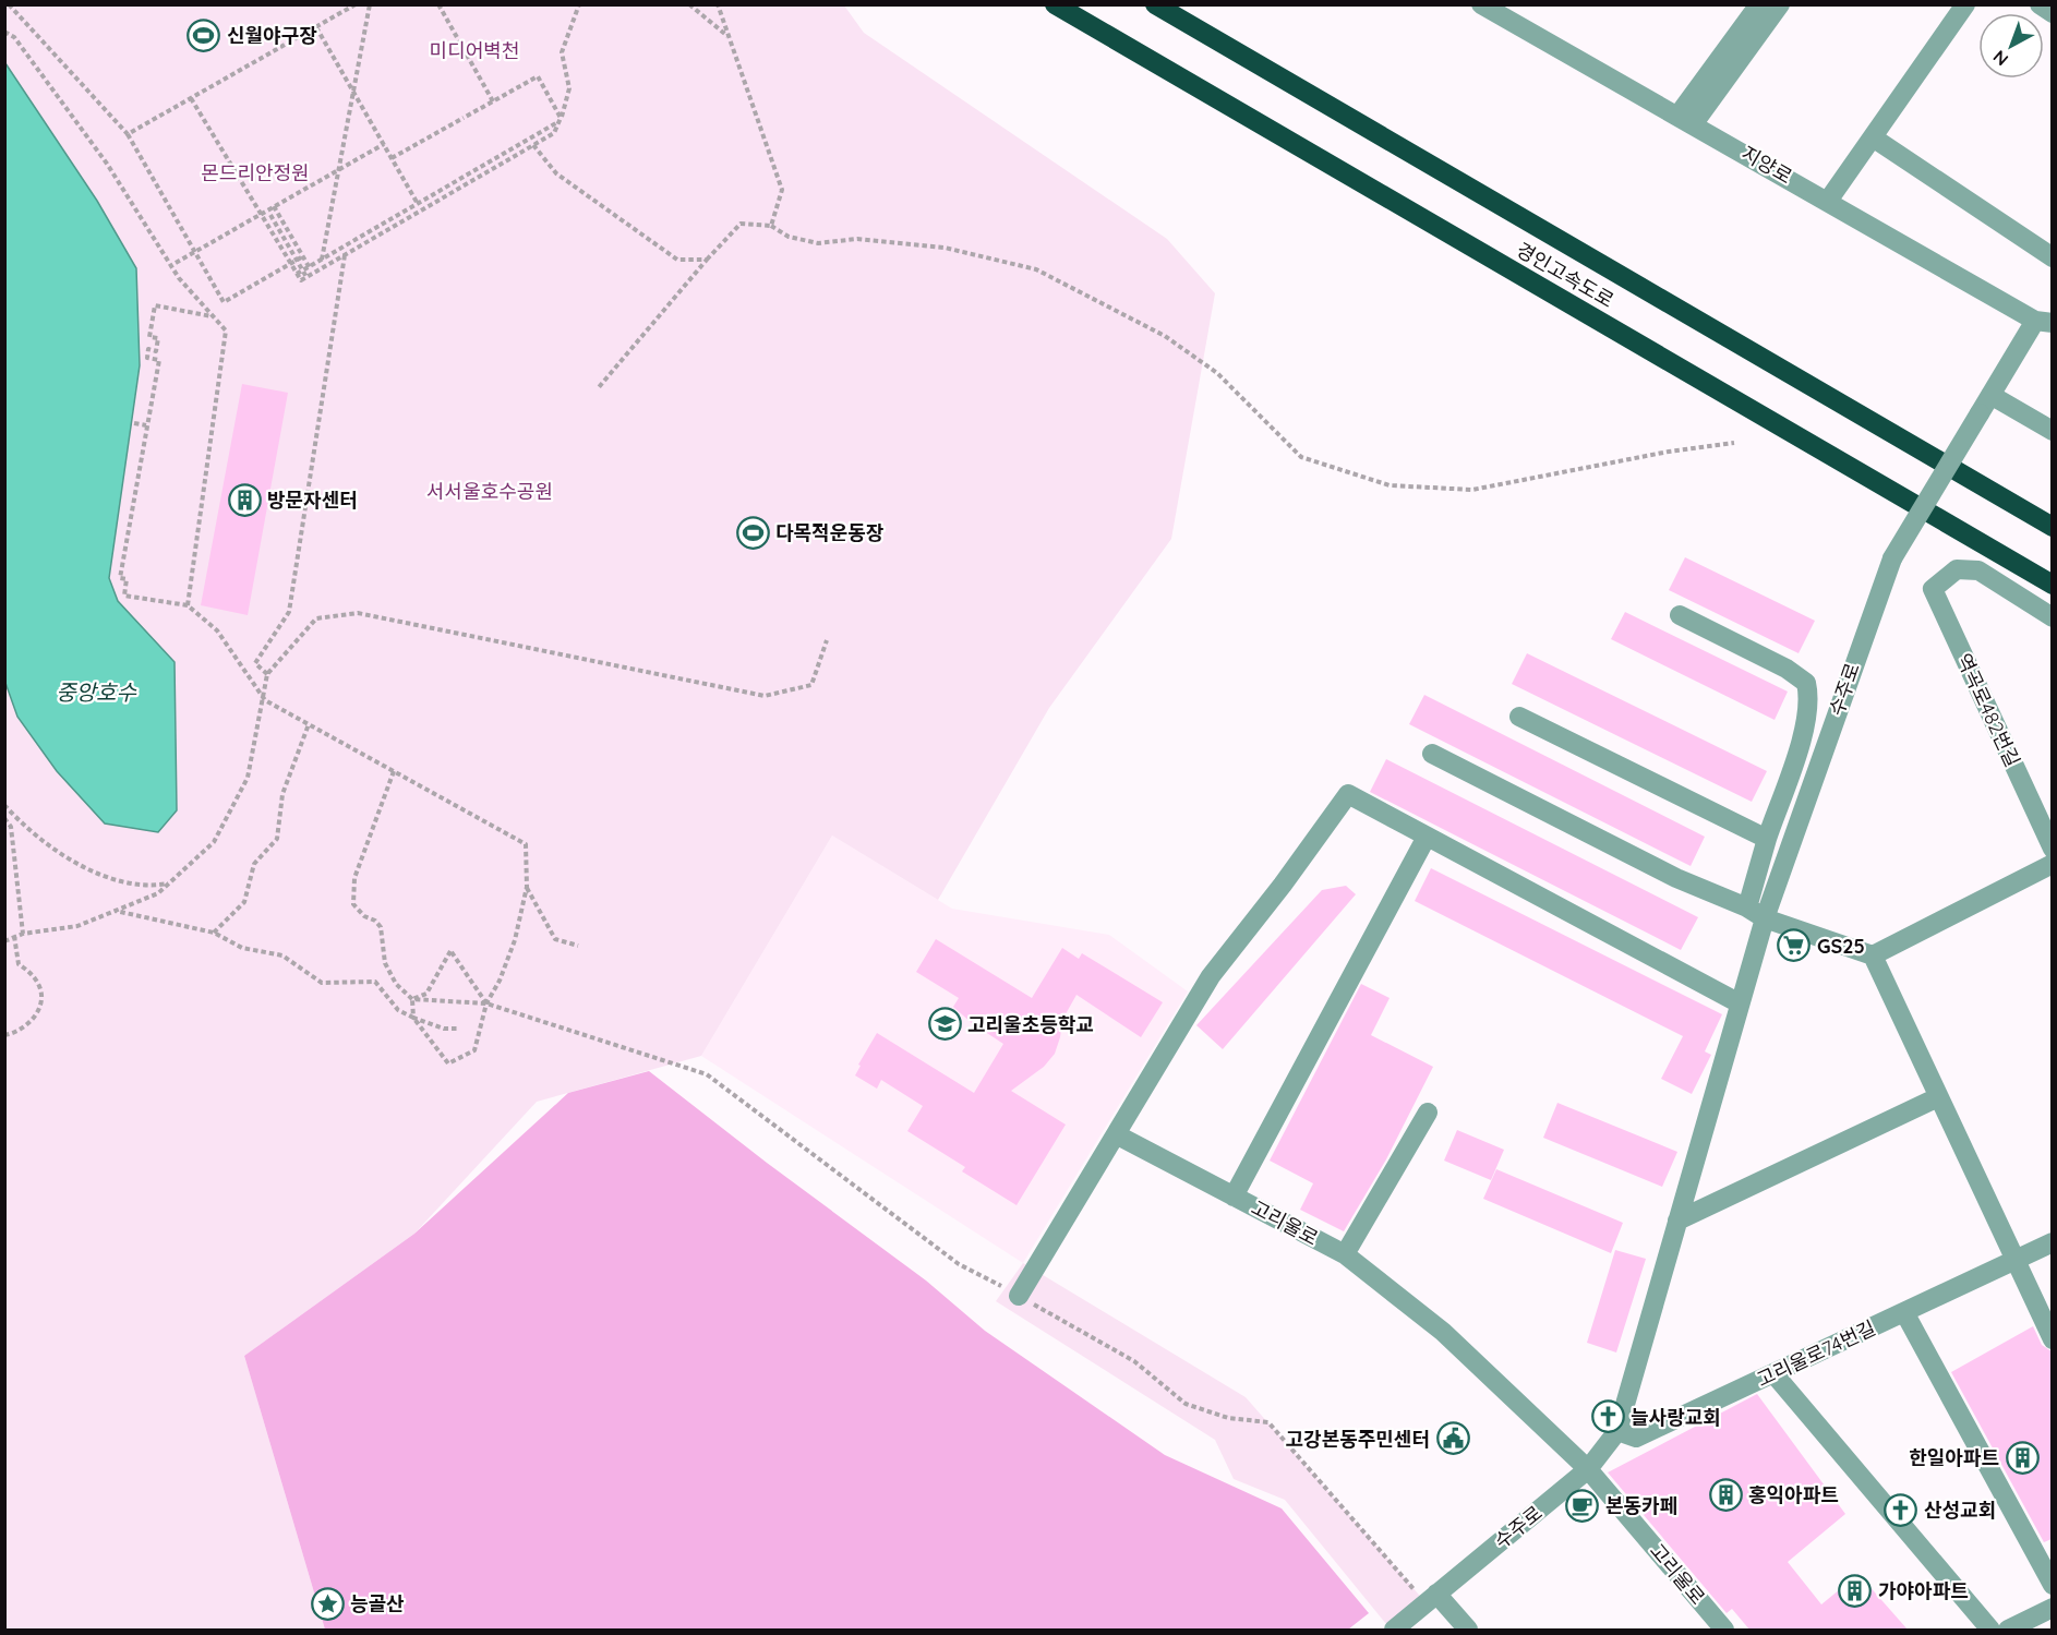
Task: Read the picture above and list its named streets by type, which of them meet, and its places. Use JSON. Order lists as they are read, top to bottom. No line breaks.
{"streets":{"highway":["경인고속도로"],"street":["지양로","수주로","역곡로482번길","고리울로","고리울로74번길"]},"crossings":[["지양로","수주로"],["수주로","고리울로"],["수주로","고리울로74번길"]],"water":["중앙호수"],"parks":["미디어벽천","몬드리안정원","서서울호수공원"],"places":{"sports":["신월야구장","다목적운동장"],"building":["방문자센터","한일아파트","홍익아파트","가야아파트"],"supermarket":["GS25"],"school or university":["고리울초등학교"],"church":["늘사랑교회","산성교회"],"public building":["고강본동주민센터"],"cafe":["본동카페"],"place":["능골산"]},"north":"bottom left"}
